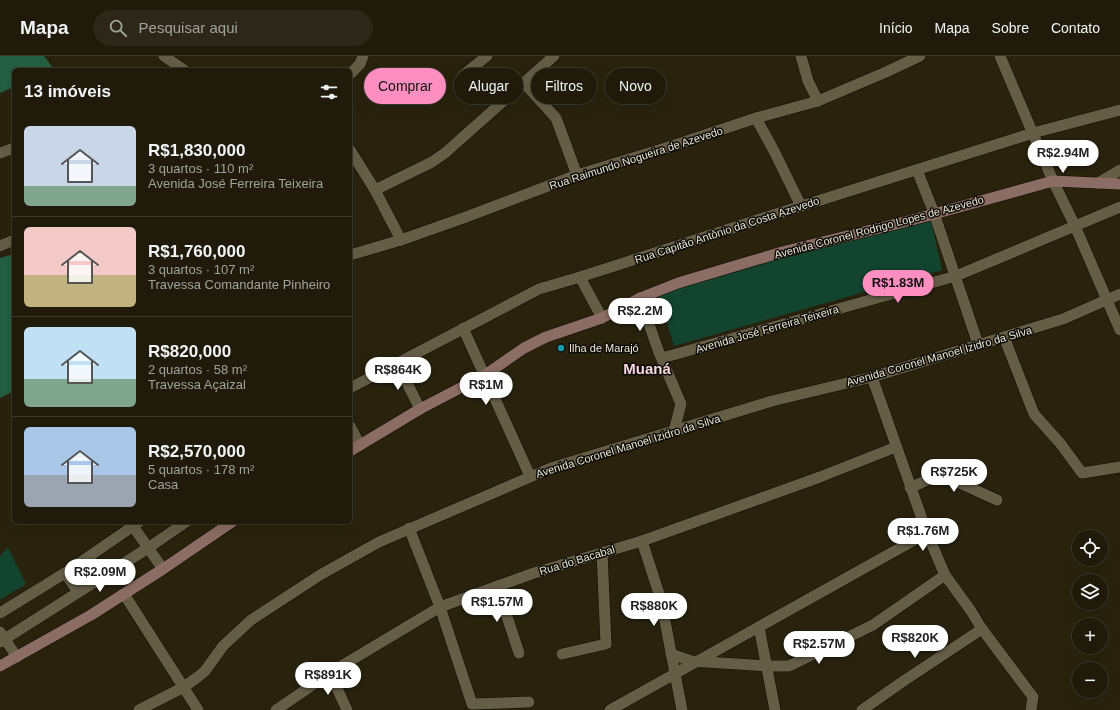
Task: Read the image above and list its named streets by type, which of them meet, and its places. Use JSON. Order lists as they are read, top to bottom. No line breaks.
{"streets":{"main road":["Avenida Coronel Rodrigo Lopes de Azevedo"],"street":["Rua Raimundo Nogueira de Azevedo","Rua Capitão Antônio da Costa Azevedo","Avenida José Ferreira Teixeira","Avenida Coronel Manoel Izidro da Silva","Rua do Bacabal"]},"districts":["Muaná"],"places":["Ilha de Marajó"],"page":{"header":"Mapa","search":"Pesquisar aqui","nav":["Início","Mapa","Sobre","Contato"],"chip":["Comprar","Alugar","Filtros","Novo"],"heading":"13 imóveis","list":[{"name":"R$1,830,000","note":"3 quartos · 110 m² · Avenida José Ferreira Teixeira"},{"name":"R$1,760,000","note":"3 quartos · 107 m² · Travessa Comandante Pinheiro"},{"name":"R$820,000","note":"2 quartos · 58 m² · Travessa Açaizal"},{"name":"R$2,570,000","note":"5 quartos · 178 m² · Casa"}],"price":["R$2.94M","R$1.83M","R$2.2M","R$864K","R$1M","R$725K","R$1.76M","R$2.09M","R$1.57M","R$880K","R$820K","R$2.57M","R$891K"],"map_buttons":["+","−"]}}
